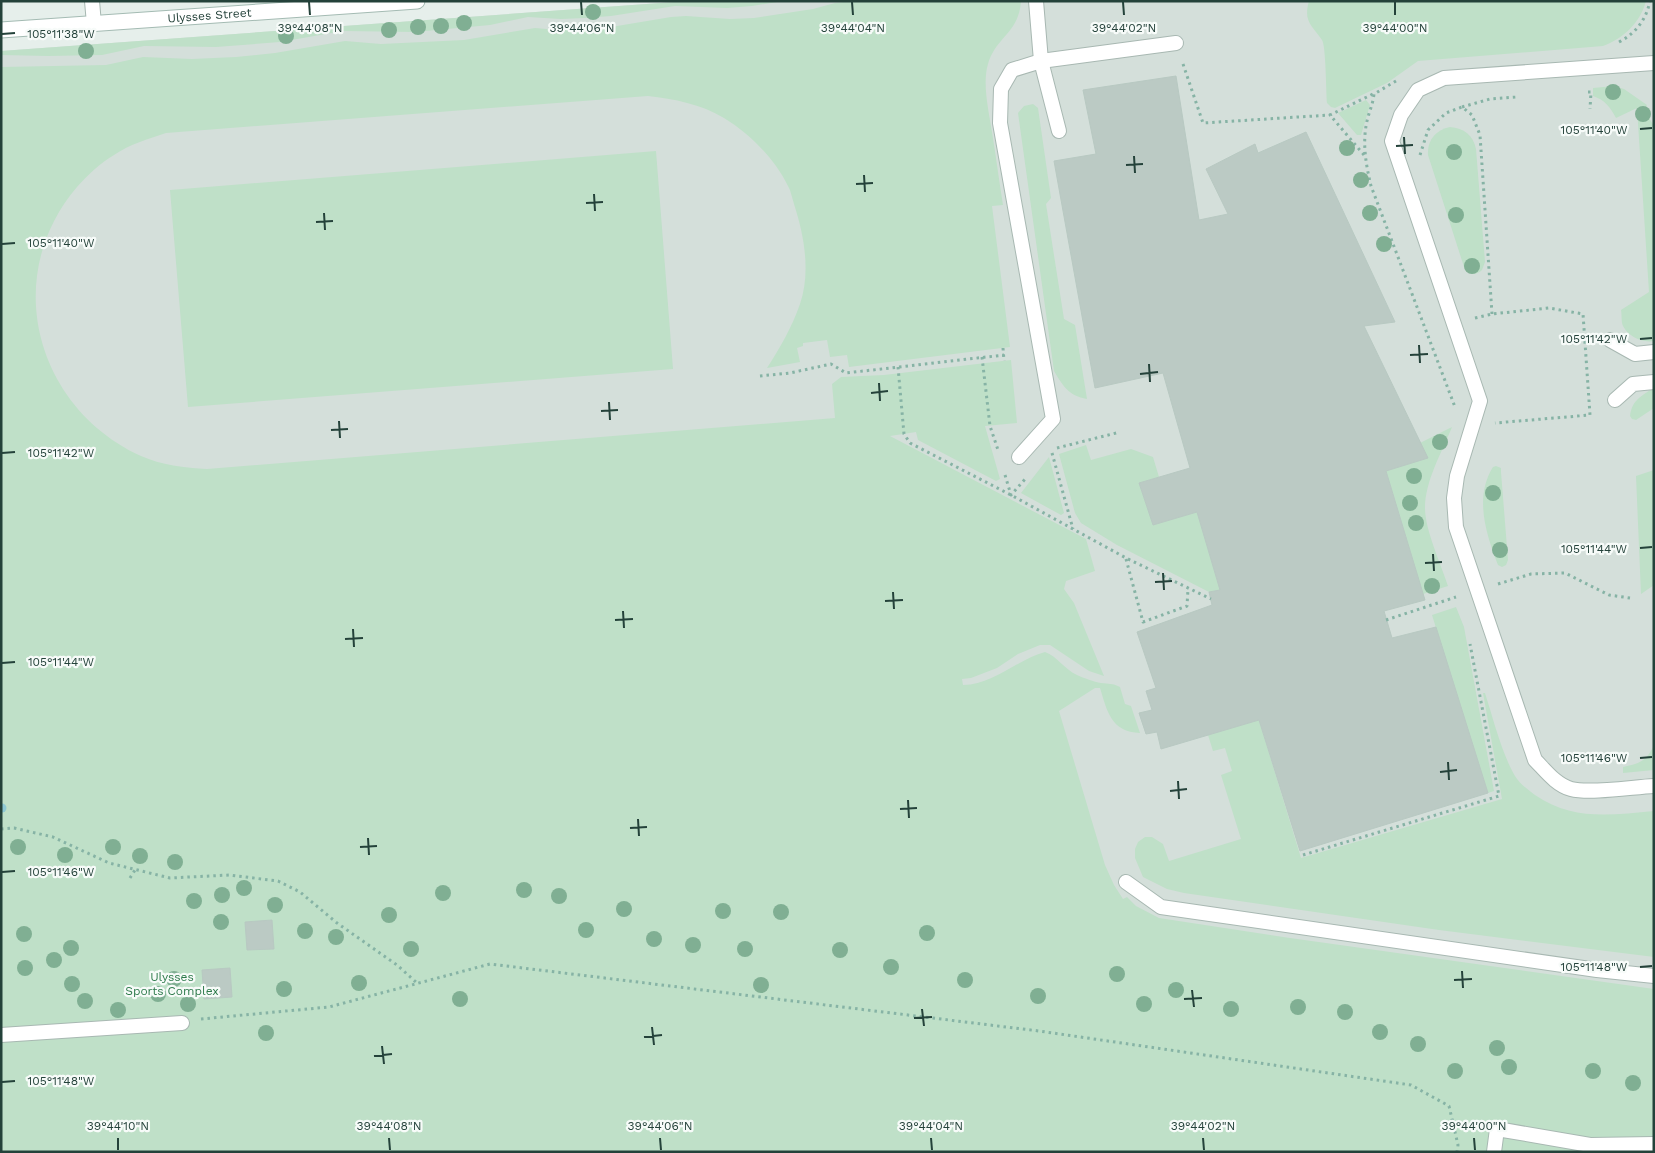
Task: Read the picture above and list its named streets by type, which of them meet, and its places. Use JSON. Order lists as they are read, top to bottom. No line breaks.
{"streets":{"street":["Ulysses Street"]},"parks":["Ulysses Sports Complex"],"coordinates":["39°44'08\"N","39°44'06\"N","39°44'04\"N","39°44'02\"N","39°44'00\"N","105°11'38\"W","105°11'40\"W","105°11'42\"W","105°11'44\"W","105°11'46\"W","105°11'48\"W","39°44'10\"N"]}
